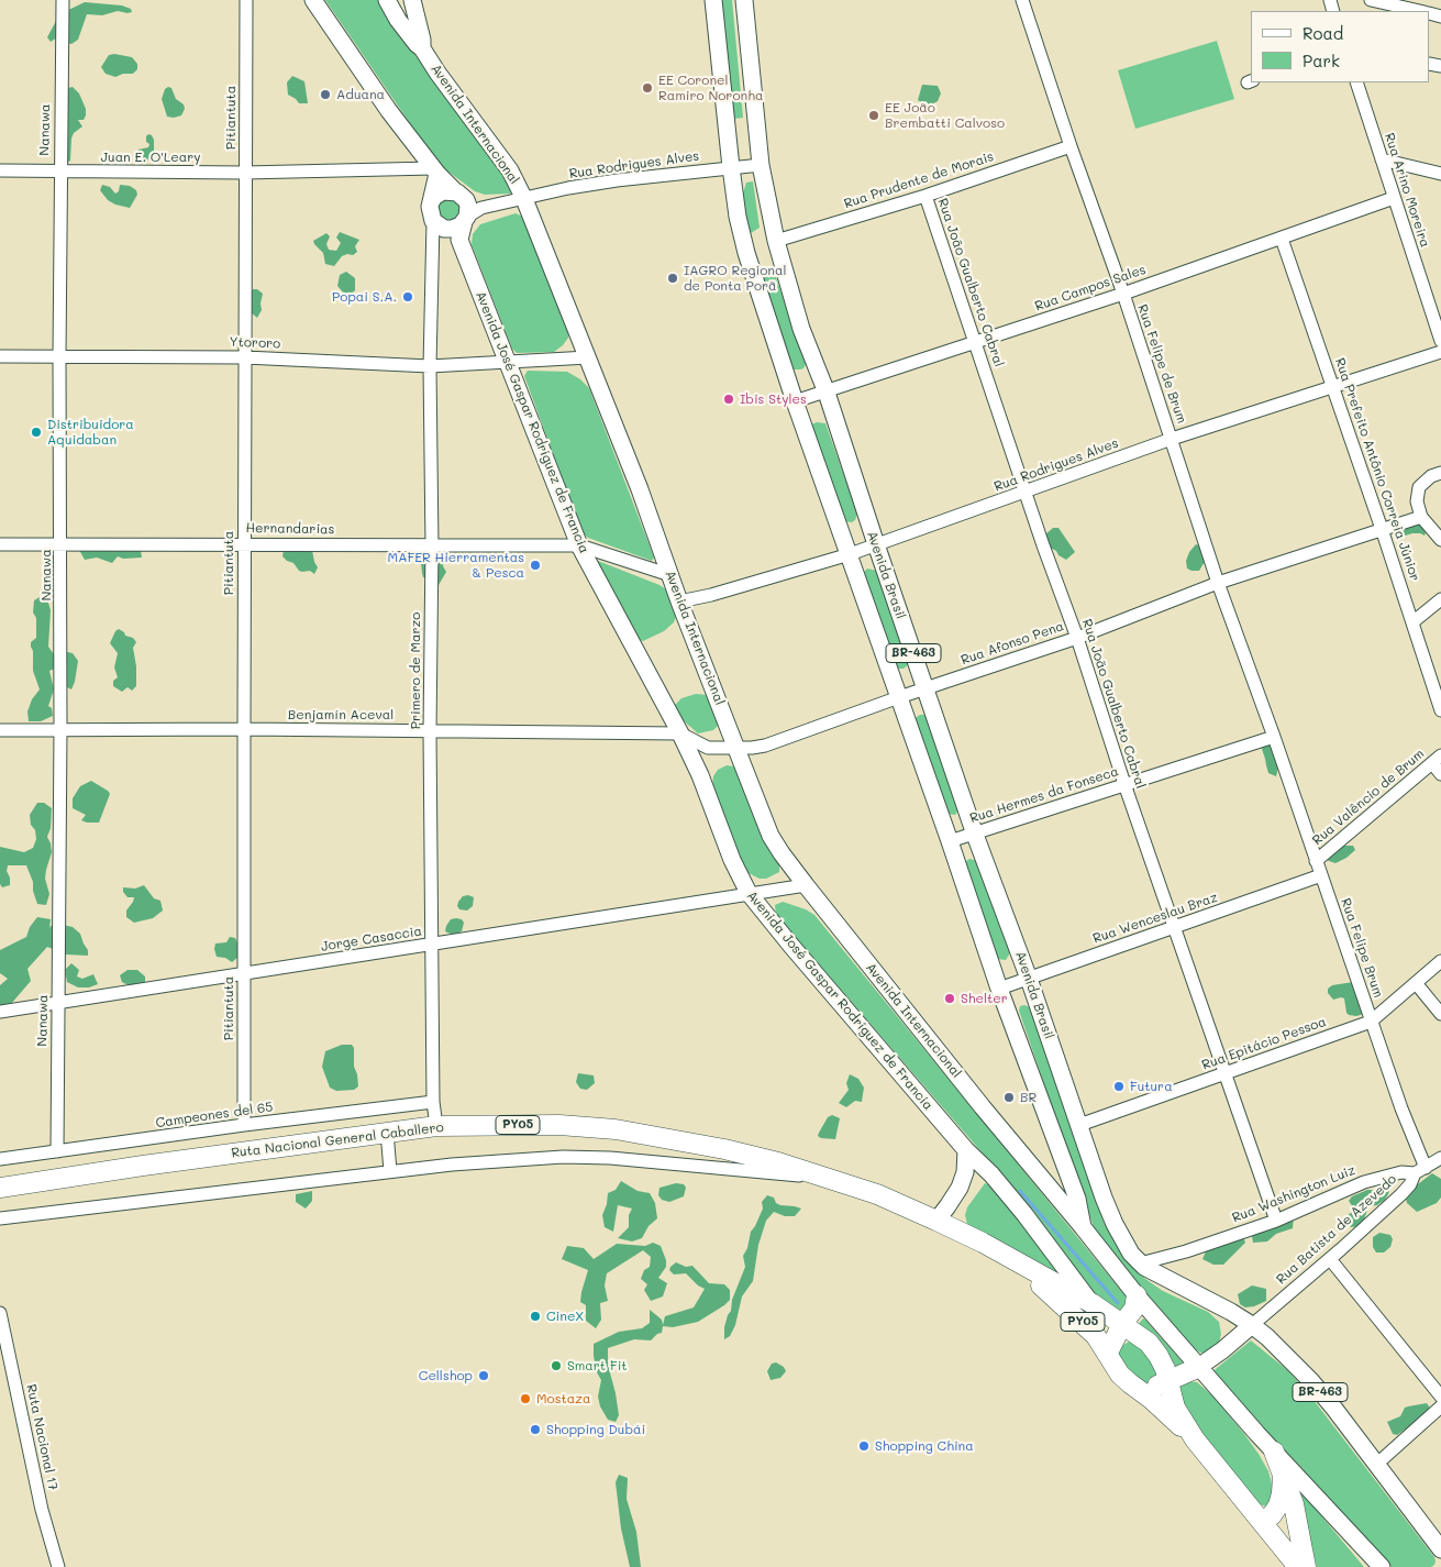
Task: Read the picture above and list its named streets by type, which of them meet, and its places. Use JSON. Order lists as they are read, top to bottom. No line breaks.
{"streets":{"highway":["PY05","Ruta Nacional General Caballero"],"main road":["Avenida Internacional","Avenida José Gaspar Rodríguez de Francia","Avenida Brasil","BR-463"],"street":["Pitiantuta","Nanawa","Juan E. O'Leary","Rua Rodrigues Alves","Rua Prudente de Morais","Rua Arino Moreira","Rua João Gualberto Cabral","Rua Campos Sales","Ytororo","Rua Felipe de Brum","Rua Prefeito Antônio Correia Júnior","Hernandarias","Rua Afonso Pena","Primero de Marzo","Benjamín Aceval","Rua Hermes da Fonseca","Rua Valêncio de Brum","Rua Wenceslau Braz","Jorge Casaccia","Rua Felipe Brum","Rua Epitácio Pessoa","Campeones del 65","Rua Washington Luiz","Rua Batista de Azevedo","Ruta Nacional 17"]},"crossings":[["Pitiantuta","Juan E. O'Leary"],["Pitiantuta","Ytororo"],["Pitiantuta","Hernandarias"],["Pitiantuta","Benjamín Aceval"],["Pitiantuta","Jorge Casaccia"],["Pitiantuta","Campeones del 65"],["Avenida Internacional","Rua Rodrigues Alves"],["Avenida Internacional","Ytororo"],["Avenida Internacional","Hernandarias"],["Avenida Internacional","Avenida Brasil"],["Avenida Internacional","Rua Afonso Pena"],["Avenida Internacional","BR-463"],["Avenida Internacional","Jorge Casaccia"],["Nanawa","Juan E. O'Leary"],["Nanawa","Ytororo"],["Nanawa","Hernandarias"],["Nanawa","Benjamín Aceval"],["Nanawa","Jorge Casaccia"],["Nanawa","Campeones del 65"],["Rua Rodrigues Alves","Rua João Gualberto Cabral"],["Rua Rodrigues Alves","Rua Felipe de Brum"],["Rua Rodrigues Alves","Rua Prefeito Antônio Correia Júnior"],["Rua Rodrigues Alves","Avenida Brasil"],["Rua Prudente de Morais","Rua João Gualberto Cabral"],["Rua Prudente de Morais","Rua Felipe de Brum"],["Rua Prudente de Morais","Avenida Brasil"],["Rua Arino Moreira","Rua Campos Sales"],["Rua João Gualberto Cabral","Rua Campos Sales"],["Rua João Gualberto Cabral","Rua Afonso Pena"],["Rua João Gualberto Cabral","Rua Hermes da Fonseca"],["Rua João Gualberto Cabral","Rua Wenceslau Braz"],["Rua João Gualberto Cabral","Rua Epitácio Pessoa"],["Rua João Gualberto Cabral","Rua Washington Luiz"],["Rua Campos Sales","Rua Felipe de Brum"],["Rua Campos Sales","Rua Prefeito Antônio Correia Júnior"],["Rua Campos Sales","Avenida Brasil"],["Ytororo","Avenida José Gaspar Rodríguez de Francia"],["Ytororo","Primero de Marzo"],["Rua Felipe de Brum","Rua Afonso Pena"],["Rua Felipe de Brum","Rua Hermes da Fonseca"],["Rua Felipe de Brum","Rua Felipe Brum"],["Avenida José Gaspar Rodríguez de Francia","Hernandarias"],["Avenida José Gaspar Rodríguez de Francia","Rua Afonso Pena"],["Avenida José Gaspar Rodríguez de Francia","Primero de Marzo"],["Avenida José Gaspar Rodríguez de Francia","Benjamín Aceval"],["Avenida José Gaspar Rodríguez de Francia","Jorge Casaccia"],["Avenida José Gaspar Rodríguez de Francia","Ruta Nacional General Caballero"],["Rua Prefeito Antônio Correia Júnior","Rua Afonso Pena"],["Hernandarias","Primero de Marzo"],["Avenida Brasil","Rua Afonso Pena"],["Avenida Brasil","BR-463"],["Avenida Brasil","Rua Hermes da Fonseca"],["Avenida Brasil","Rua Wenceslau Braz"],["Avenida Brasil","Rua Epitácio Pessoa"],["Avenida Brasil","Rua Washington Luiz"],["Rua Afonso Pena","Benjamín Aceval"],["BR-463","Rua Washington Luiz"],["BR-463","Rua Batista de Azevedo"],["Primero de Marzo","Benjamín Aceval"],["Primero de Marzo","Jorge Casaccia"],["Primero de Marzo","Campeones del 65"],["Primero de Marzo","Ruta Nacional General Caballero"],["Rua Hermes da Fonseca","Rua Felipe Brum"],["Rua Valêncio de Brum","Rua Felipe Brum"],["Rua Wenceslau Braz","Rua Felipe Brum"],["Rua Felipe Brum","Rua Epitácio Pessoa"],["Rua Felipe Brum","Rua Washington Luiz"],["Rua Felipe Brum","Rua Batista de Azevedo"],["Rua Washington Luiz","Rua Batista de Azevedo"]],"places":["EE Coronel Ramiro Noronha","Aduana","EE João Brembatti Calvoso","IAGRO Regional de Ponta Porã","Popai S.A.","Ibis Styles","Distribuidora Aquidaban","MAFER Hierramentas & Pesca","Shelter","Futura","BR","CineX","Smart Fit","Cellshop","Mostaza","Shopping Dubái","Shopping China"],"legend":["Road","Park"]}
